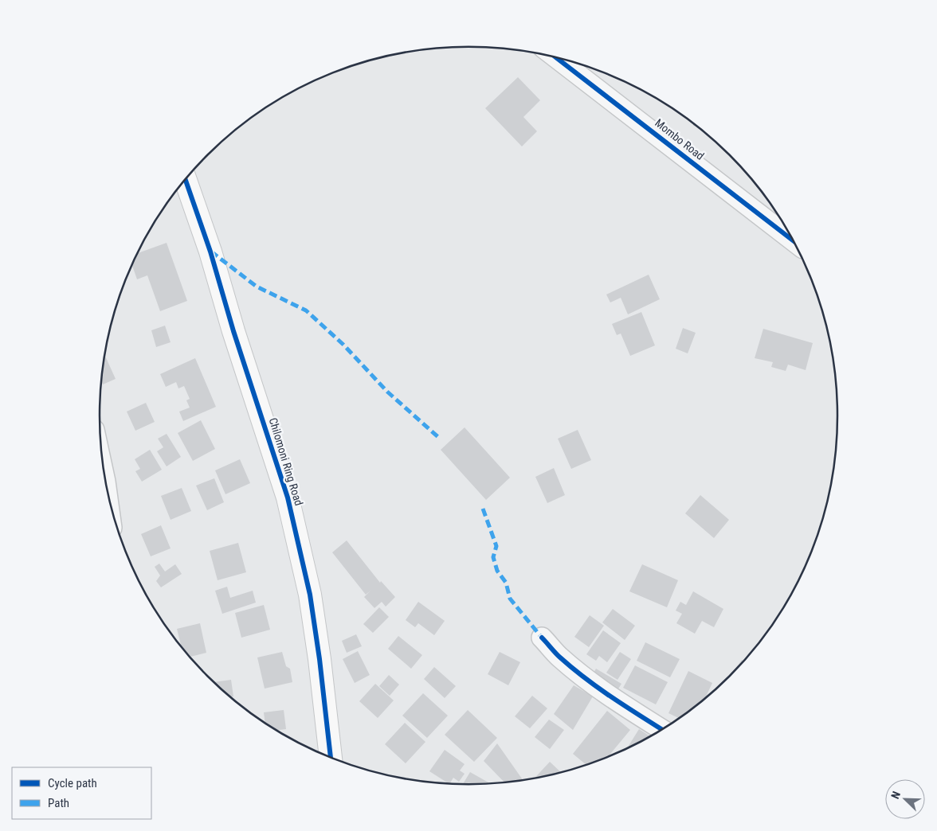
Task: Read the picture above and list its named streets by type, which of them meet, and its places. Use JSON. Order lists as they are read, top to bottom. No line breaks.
{"streets":{"street":["Mombo Road","Chilomoni Ring Road"]},"legend":["Cycle path","Path"],"north":"top left"}
